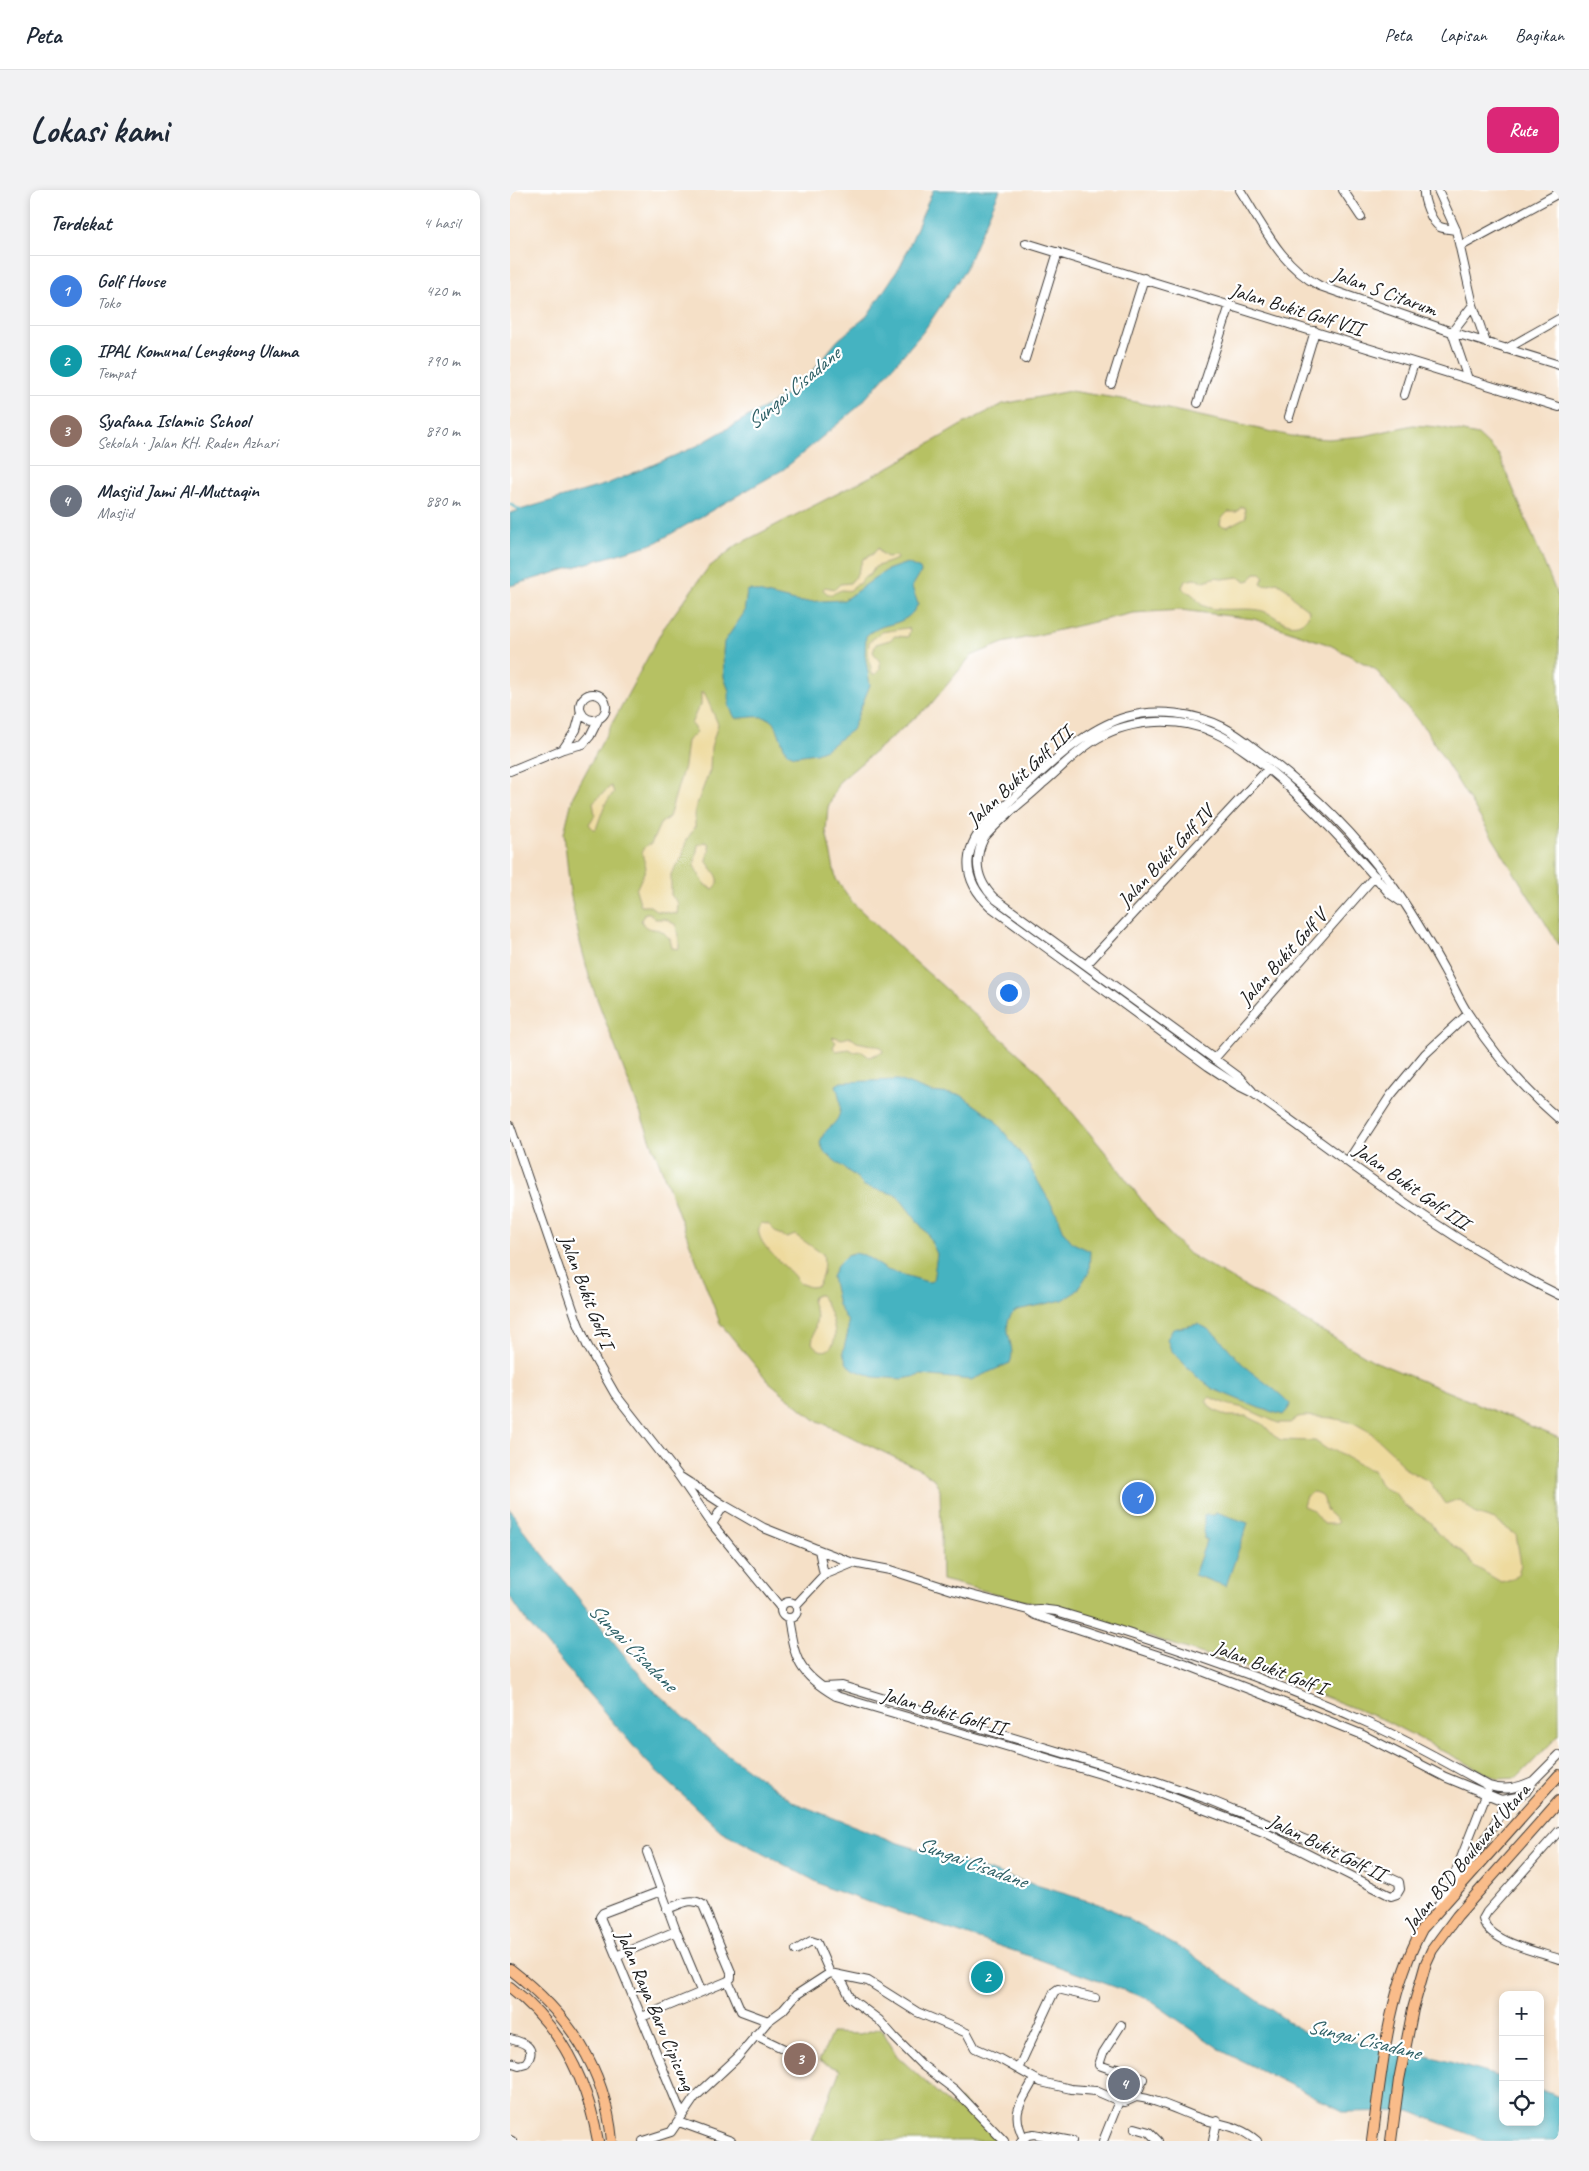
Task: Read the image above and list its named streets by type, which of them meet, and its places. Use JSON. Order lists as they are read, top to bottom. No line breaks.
{"streets":{"main road":["Jalan BSD Boulevard Utara"],"street":["Jalan S Citarum","Jalan Bukit Golf VII","Jalan Bukit Golf III","Jalan Bukit Golf IV","Jalan Bukit Golf V","Jalan Bukit Golf I","Jalan Bukit Golf II","Jalan Raya Baru Cipicung"]},"crossings":[["Jalan Bukit Golf III","Jalan Bukit Golf IV"],["Jalan Bukit Golf III","Jalan Bukit Golf V"],["Jalan Bukit Golf I","Jalan Bukit Golf II"],["Jalan Bukit Golf I","Jalan BSD Boulevard Utara"]],"water":["Sungai Cisadane"],"page":{"header":"Peta","nav":["Peta","Lapisan","Bagikan"],"buttons":"Rute","title":"Lokasi kami","heading":["Terdekat","4 hasil"],"list":[{"mark":"1","name":"Golf House","note":"Toko","value":"420 m"},{"mark":"2","name":"IPAL Komunal Lengkong Ulama","note":"Tempat","value":"790 m"},{"mark":"3","name":"Syafana Islamic School","note":"Sekolah · Jalan KH. Raden Azhari","value":"870 m"},{"mark":"4","name":"Masjid Jami Al-Muttaqin","note":"Masjid","value":"880 m"}],"pins":["1","2","3","4"],"map_buttons":["+","−"]}}
